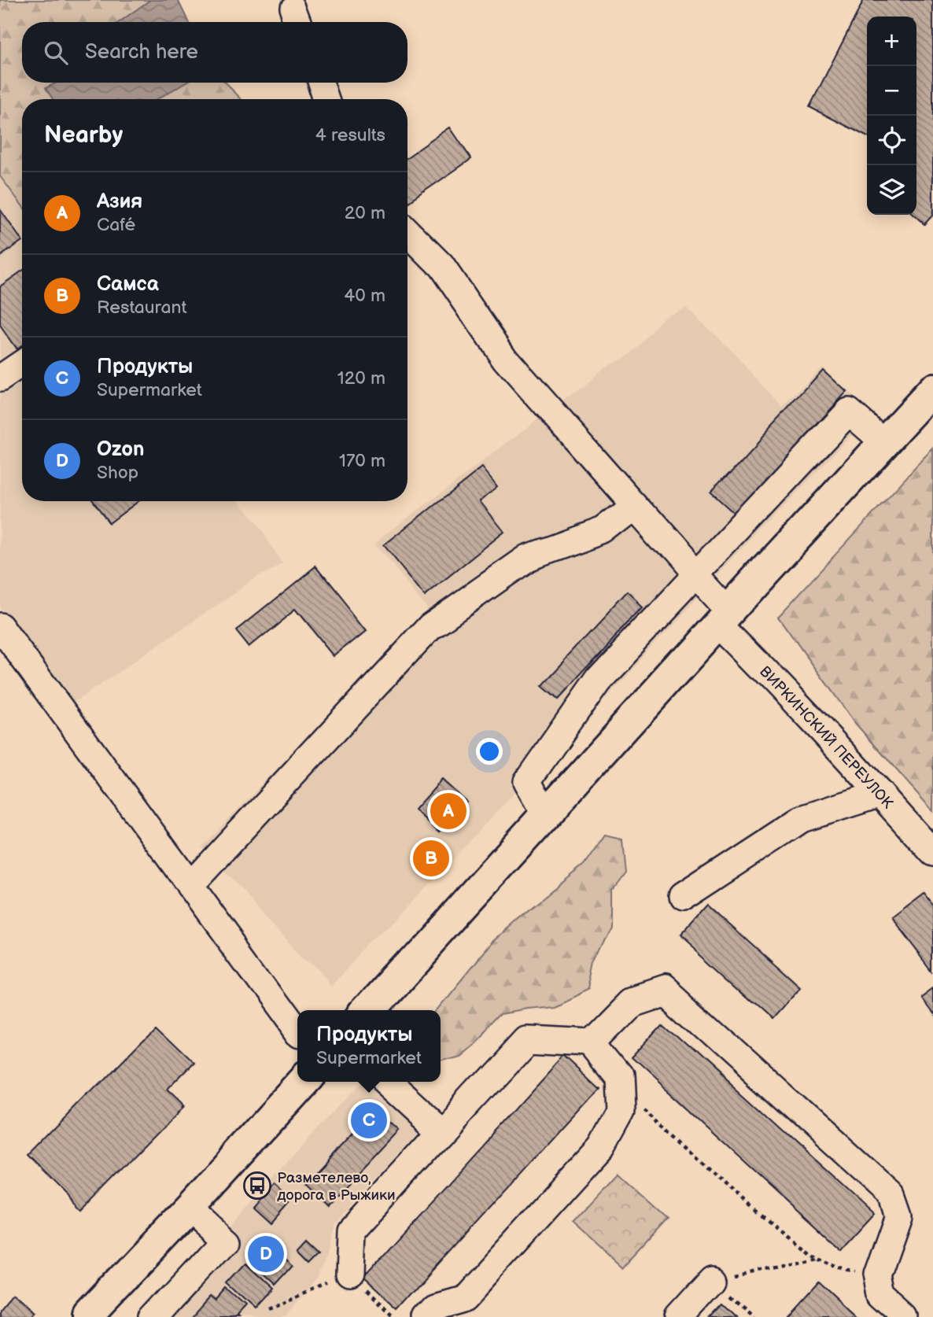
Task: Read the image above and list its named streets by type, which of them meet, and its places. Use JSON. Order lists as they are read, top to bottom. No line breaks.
{"streets":{"street":["ВИРКИНСКИЙ ПЕРЕУЛОК"]},"places":{"bus stop":["Разметелево, дорога в Рыжики"]},"page":{"map_buttons":["+","−"],"search":"Search here","heading":["Nearby","4 results"],"list":[{"mark":"A","name":"Азия","note":"Café","value":"20 m"},{"mark":"B","name":"Самса","note":"Restaurant","value":"40 m"},{"mark":"C","name":"Продукты","note":"Supermarket","value":"120 m"},{"mark":"D","name":"Ozon","note":"Shop","value":"170 m"}],"pins":["A","B","C","D"],"popup":["Продукты","Supermarket"]}}
